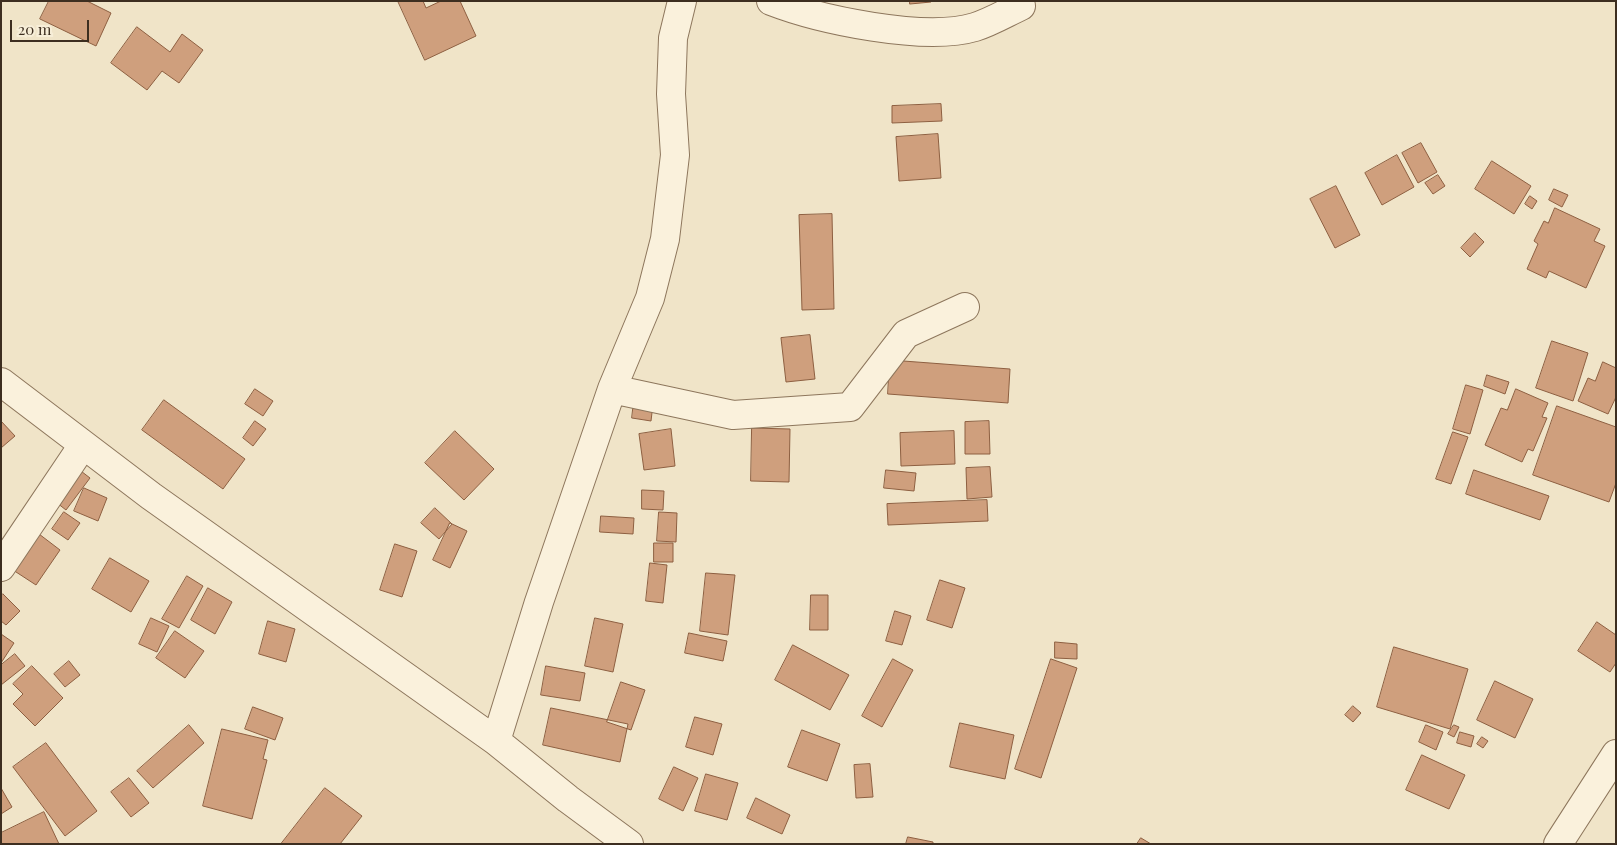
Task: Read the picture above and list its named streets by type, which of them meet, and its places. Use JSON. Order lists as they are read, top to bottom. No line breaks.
{"scale_bar":"20 m"}
